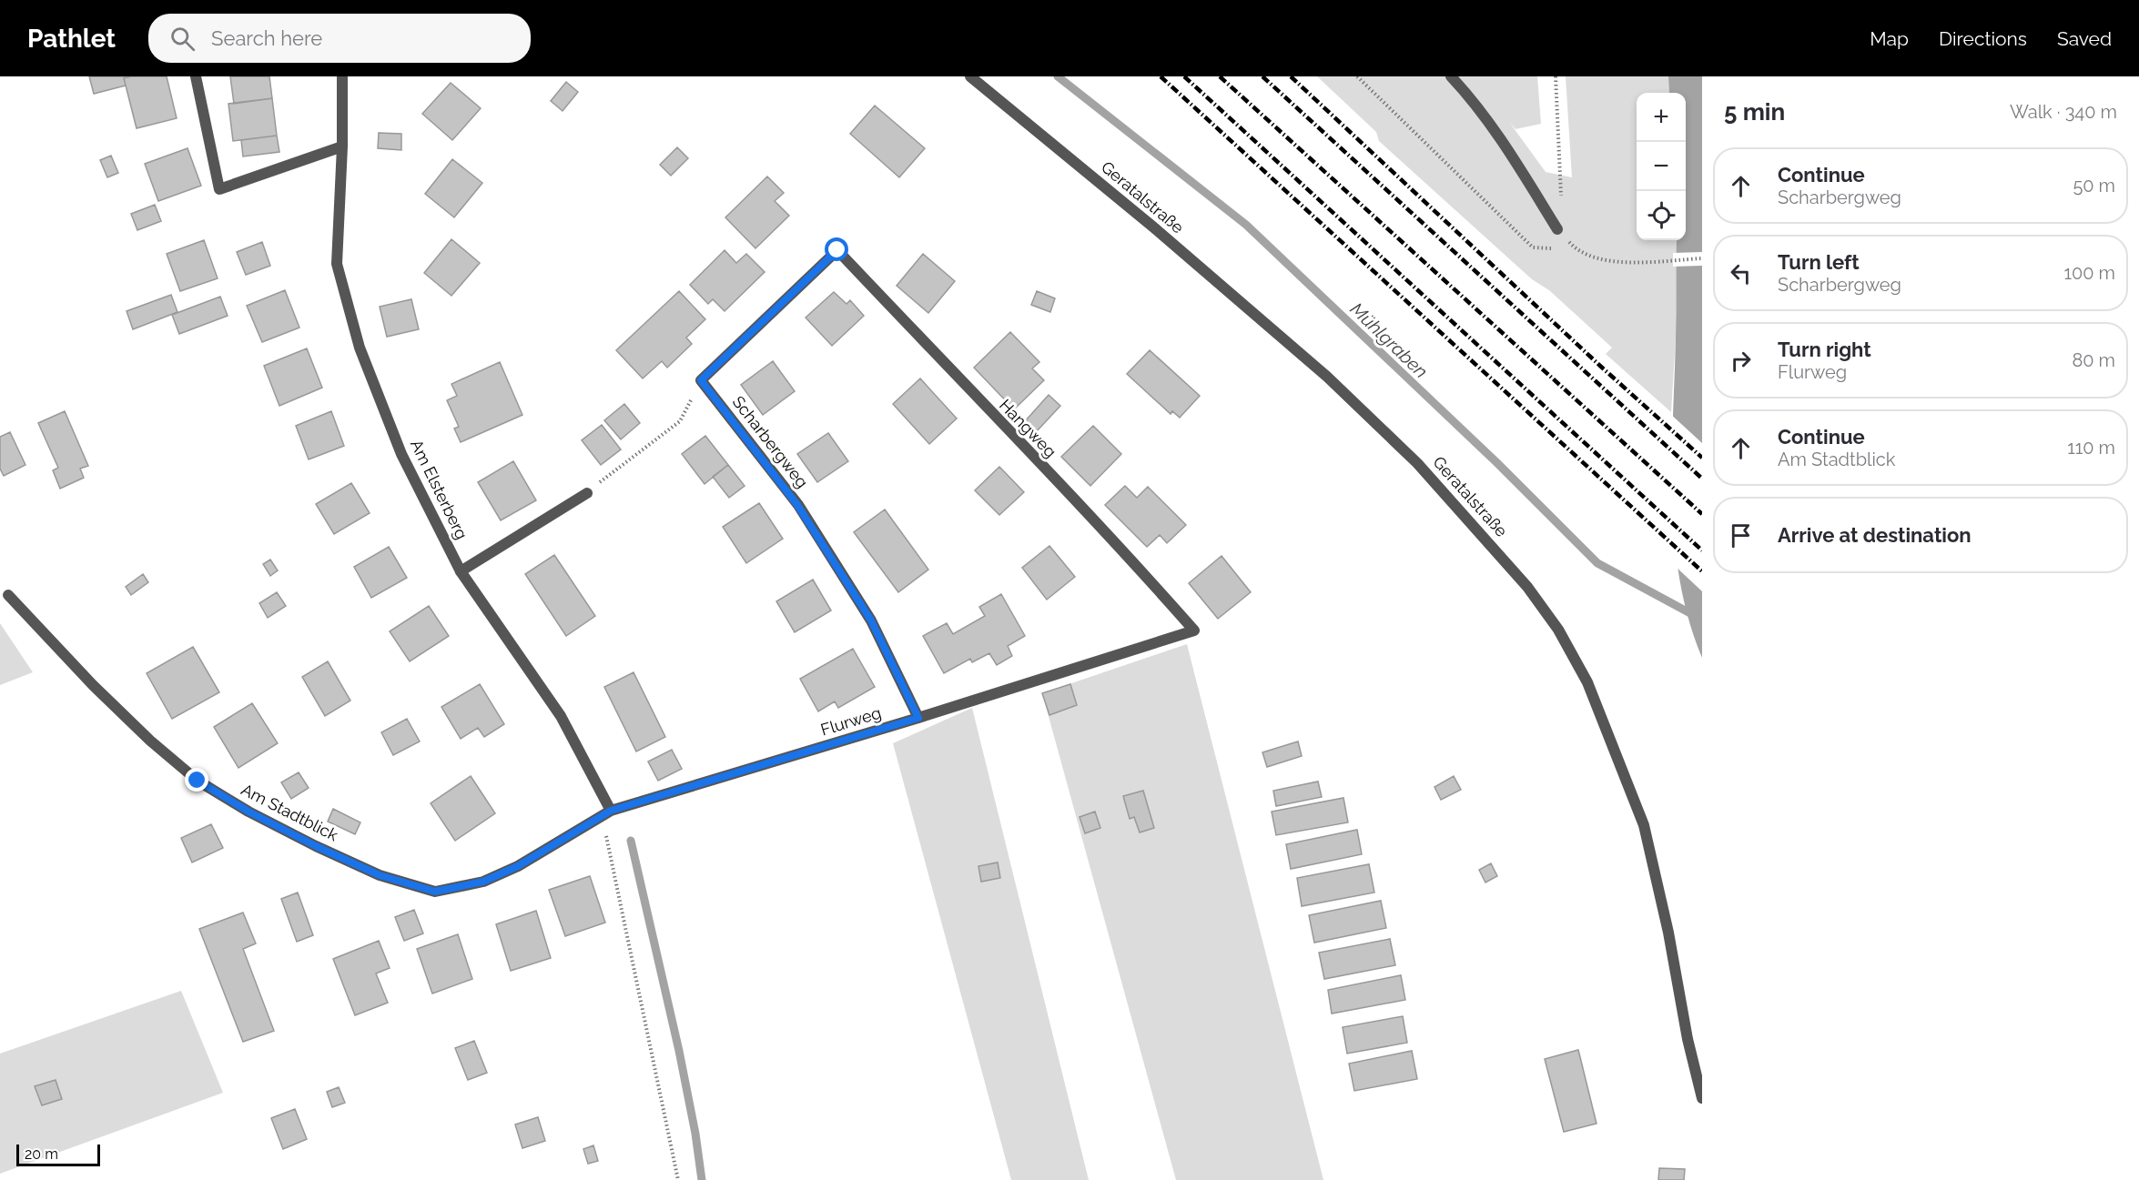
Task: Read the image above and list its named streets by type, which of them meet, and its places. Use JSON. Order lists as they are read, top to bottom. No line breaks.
{"streets":{"street":["Geratalstraße","Hangweg","Scharbergweg","Am Elsterberg","Flurweg","Am Stadtblick"]},"crossings":[["Hangweg","Scharbergweg"],["Hangweg","Flurweg"],["Scharbergweg","Flurweg"],["Am Elsterberg","Flurweg"],["Am Elsterberg","Am Stadtblick"],["Flurweg","Am Stadtblick"]],"water":["Mühlgraben"],"scale_bar":"20 m","page":{"header":"Pathlet","search":"Search here","nav":["Map","Directions","Saved"],"heading":["5 min","Walk · 340 m"],"map_buttons":["+","−"],"list":[["Continue","Scharbergweg","50 m"],["Turn left","Scharbergweg","100 m"],["Turn right","Flurweg","80 m"],["Continue","Am Stadtblick","110 m"],"Arrive at destination"],"scale":"20 m"}}
